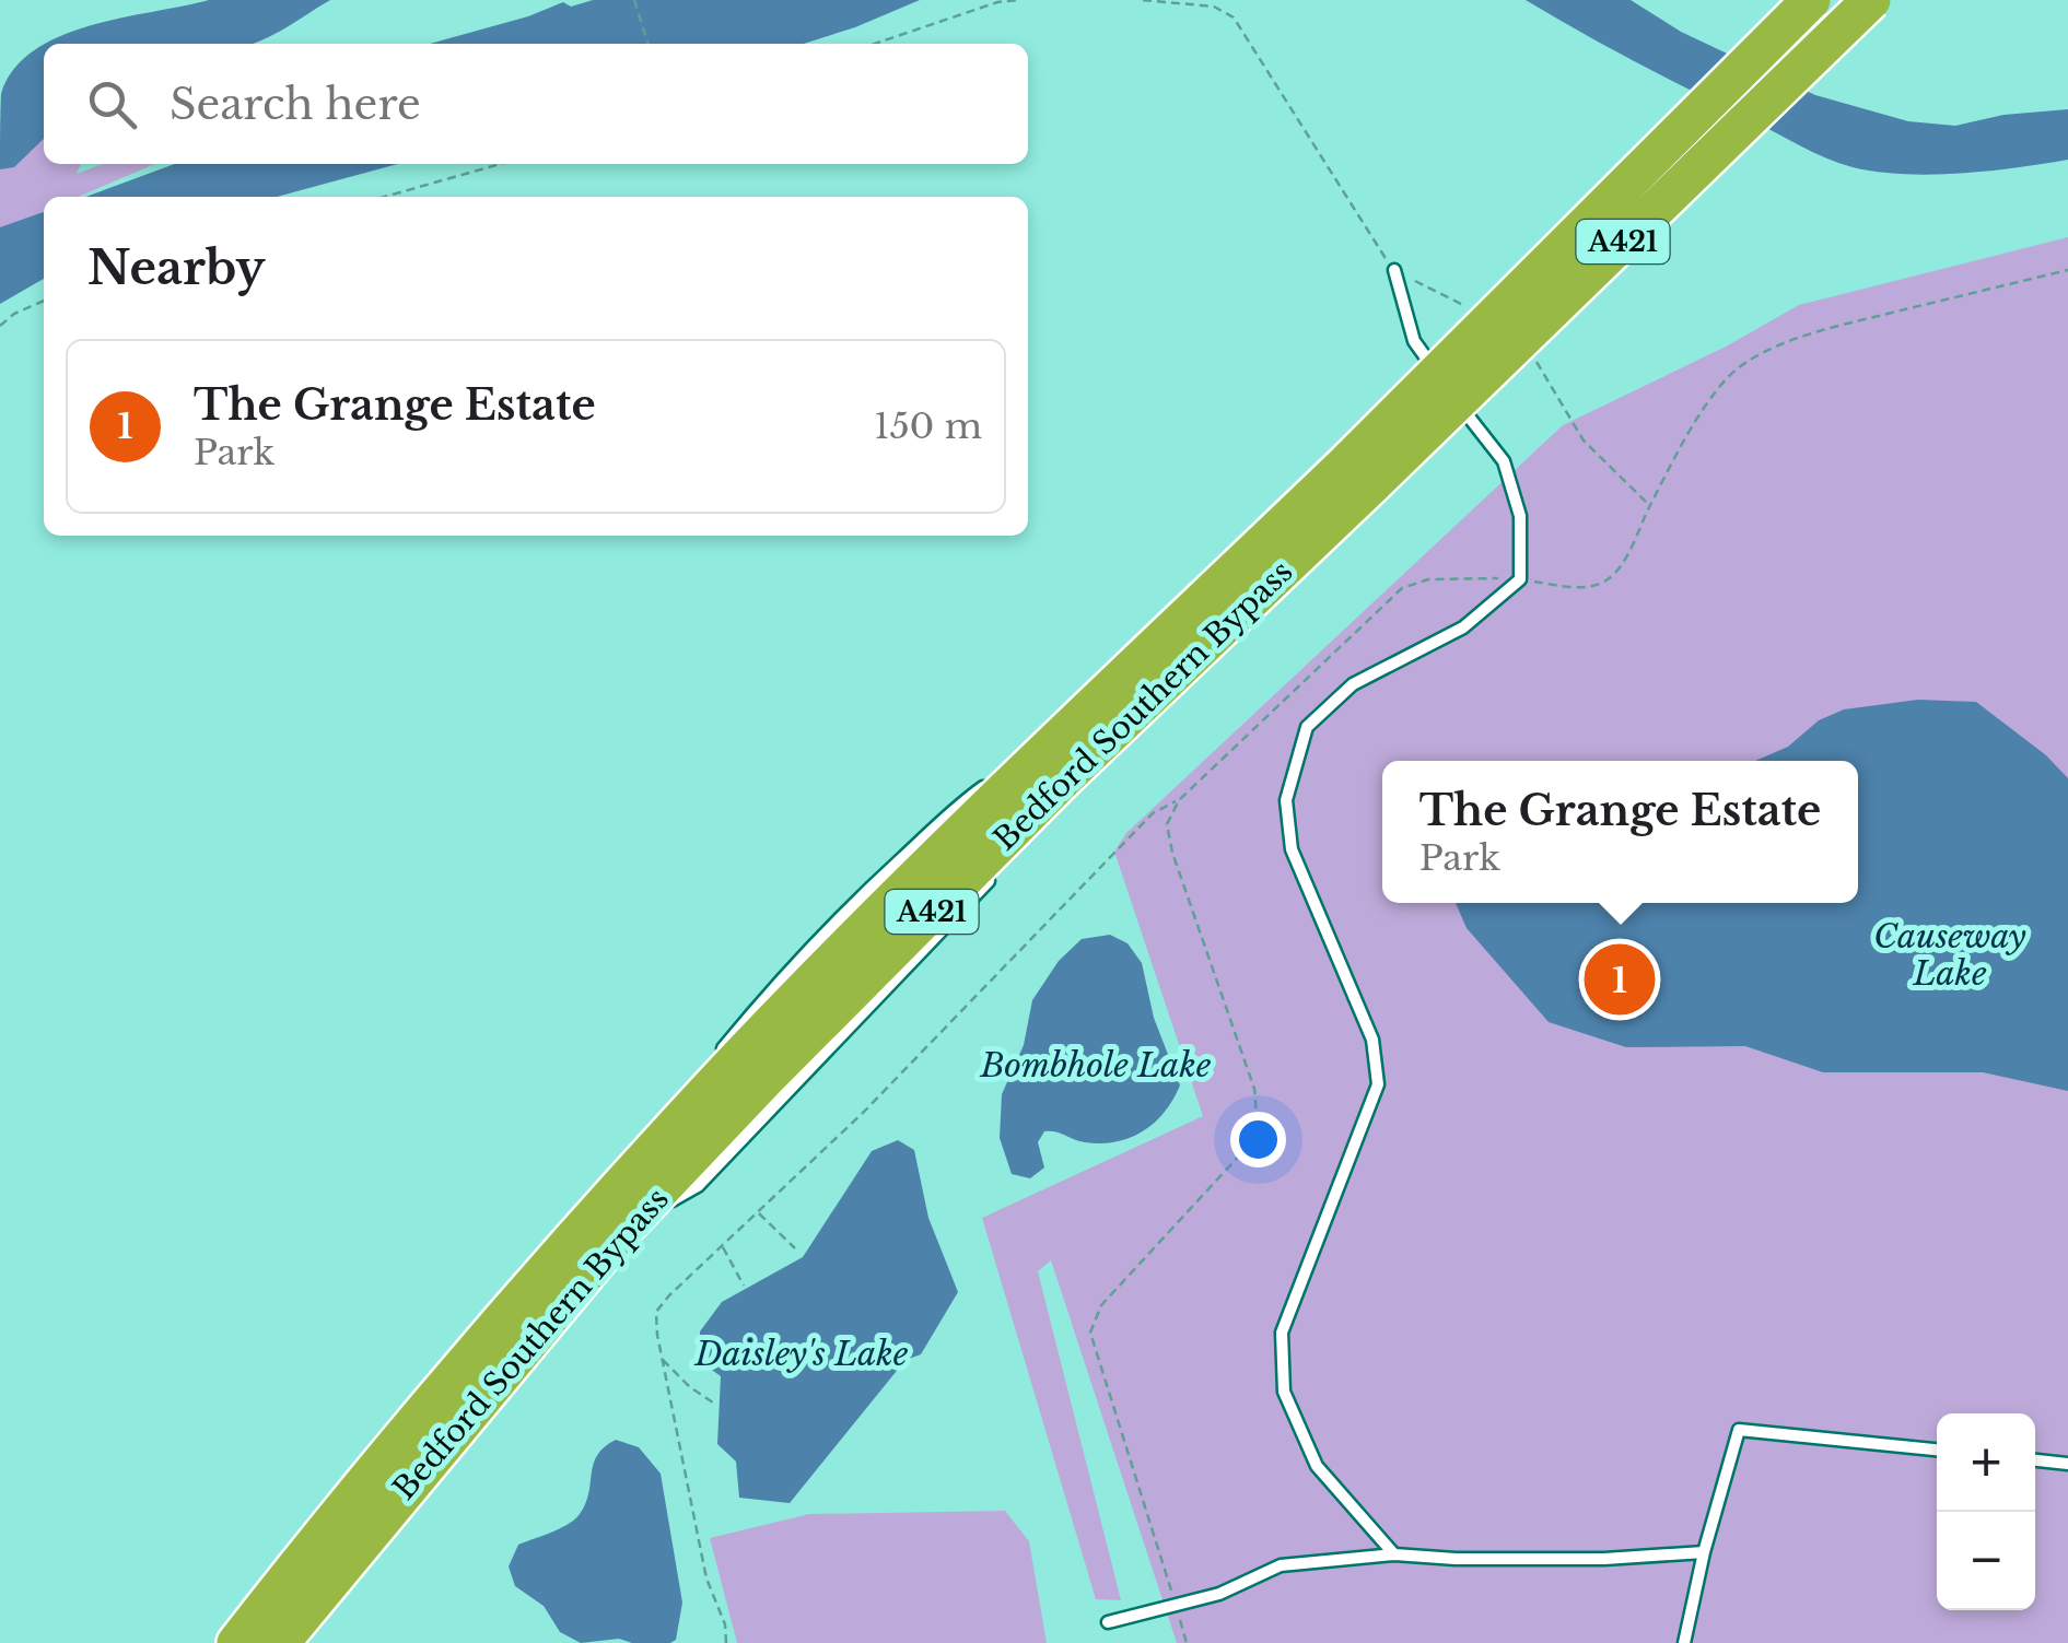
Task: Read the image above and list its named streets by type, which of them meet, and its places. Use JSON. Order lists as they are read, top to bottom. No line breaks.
{"streets":{"highway":["A421","Bedford Southern Bypass"]},"water":["Causeway Lake","Bombhole Lake","Daisley's Lake"],"page":{"search":"Search here","heading":"Nearby","list":[{"mark":"1","name":"The Grange Estate","note":"Park","value":"150 m"}],"popup":["The Grange Estate","Park"],"pins":"1","map_buttons":["+","−"]}}
